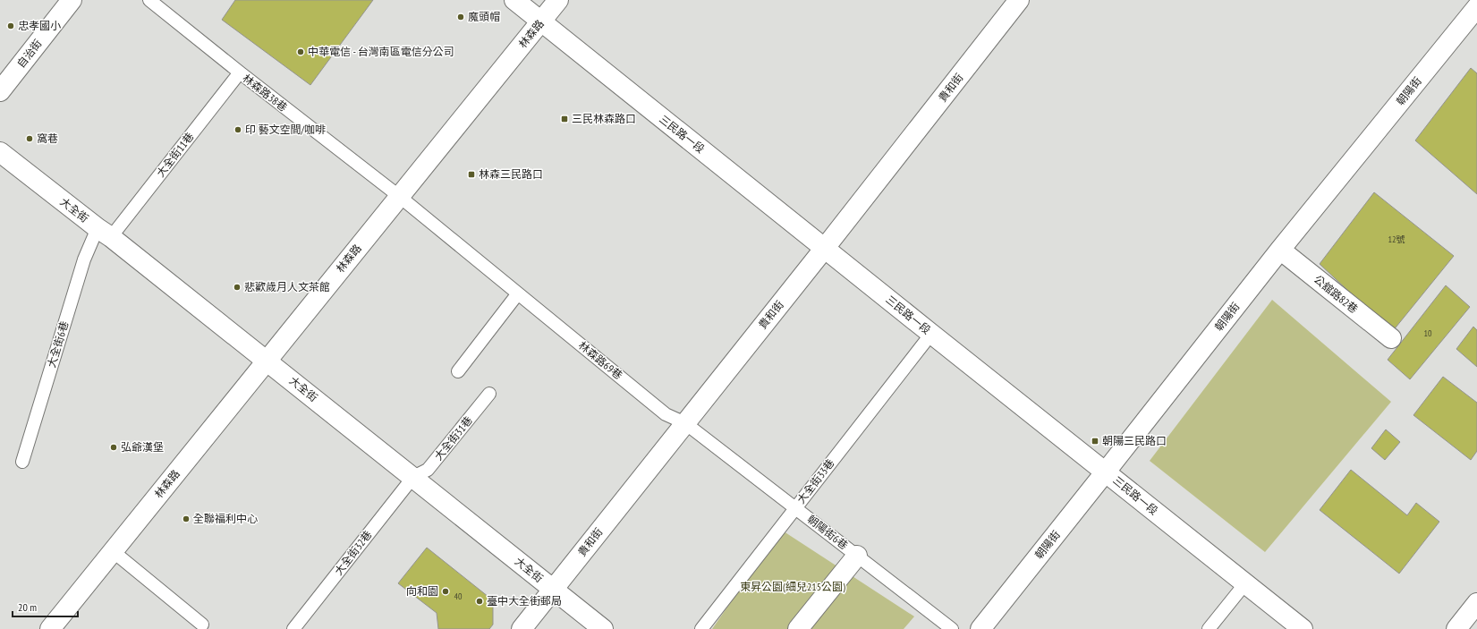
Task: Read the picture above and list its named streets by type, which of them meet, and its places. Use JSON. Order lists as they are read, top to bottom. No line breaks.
{"streets":{"street":["林森路","自治街","貴和街","朝陽街","三民路一段","大全街","公舘路82巷"],"lane":["林森路38巷","大全街11巷","大全街6巷","林森路69巷","大全街31巷","大全街33巷","朝陽街6巷","大全街32巷"]},"crossings":[["林森路","林森路38巷"],["林森路","三民路一段"],["林森路","大全街"],["林森路","林森路69巷"],["貴和街","三民路一段"],["貴和街","大全街"],["貴和街","林森路69巷"],["貴和街","朝陽街6巷"],["朝陽街","三民路一段"],["朝陽街","公舘路82巷"],["林森路38巷","大全街11巷"],["林森路38巷","林森路69巷"],["三民路一段","大全街33巷"],["大全街11巷","大全街"],["大全街11巷","大全街6巷"],["大全街","大全街6巷"],["大全街","大全街31巷"],["大全街","大全街32巷"],["林森路69巷","朝陽街6巷"],["大全街31巷","大全街32巷"],["大全街33巷","朝陽街6巷"]],"parks":["東昇公園(細兒215公園)"],"places":{"other":["魔頭帽","忠孝國小","中華電信 - 台灣南區電信分公司","印 藝文空間/咖啡","窩巷","悲歡歲月人文茶館","弘爺漢堡","全聯福利中心","向和園","臺中大全街郵局"],"transit":["三民林森路口","林森三民路口","朝陽三民路口"]},"house_numbers":["12號","10","40"],"scale_bar":"20 m"}
